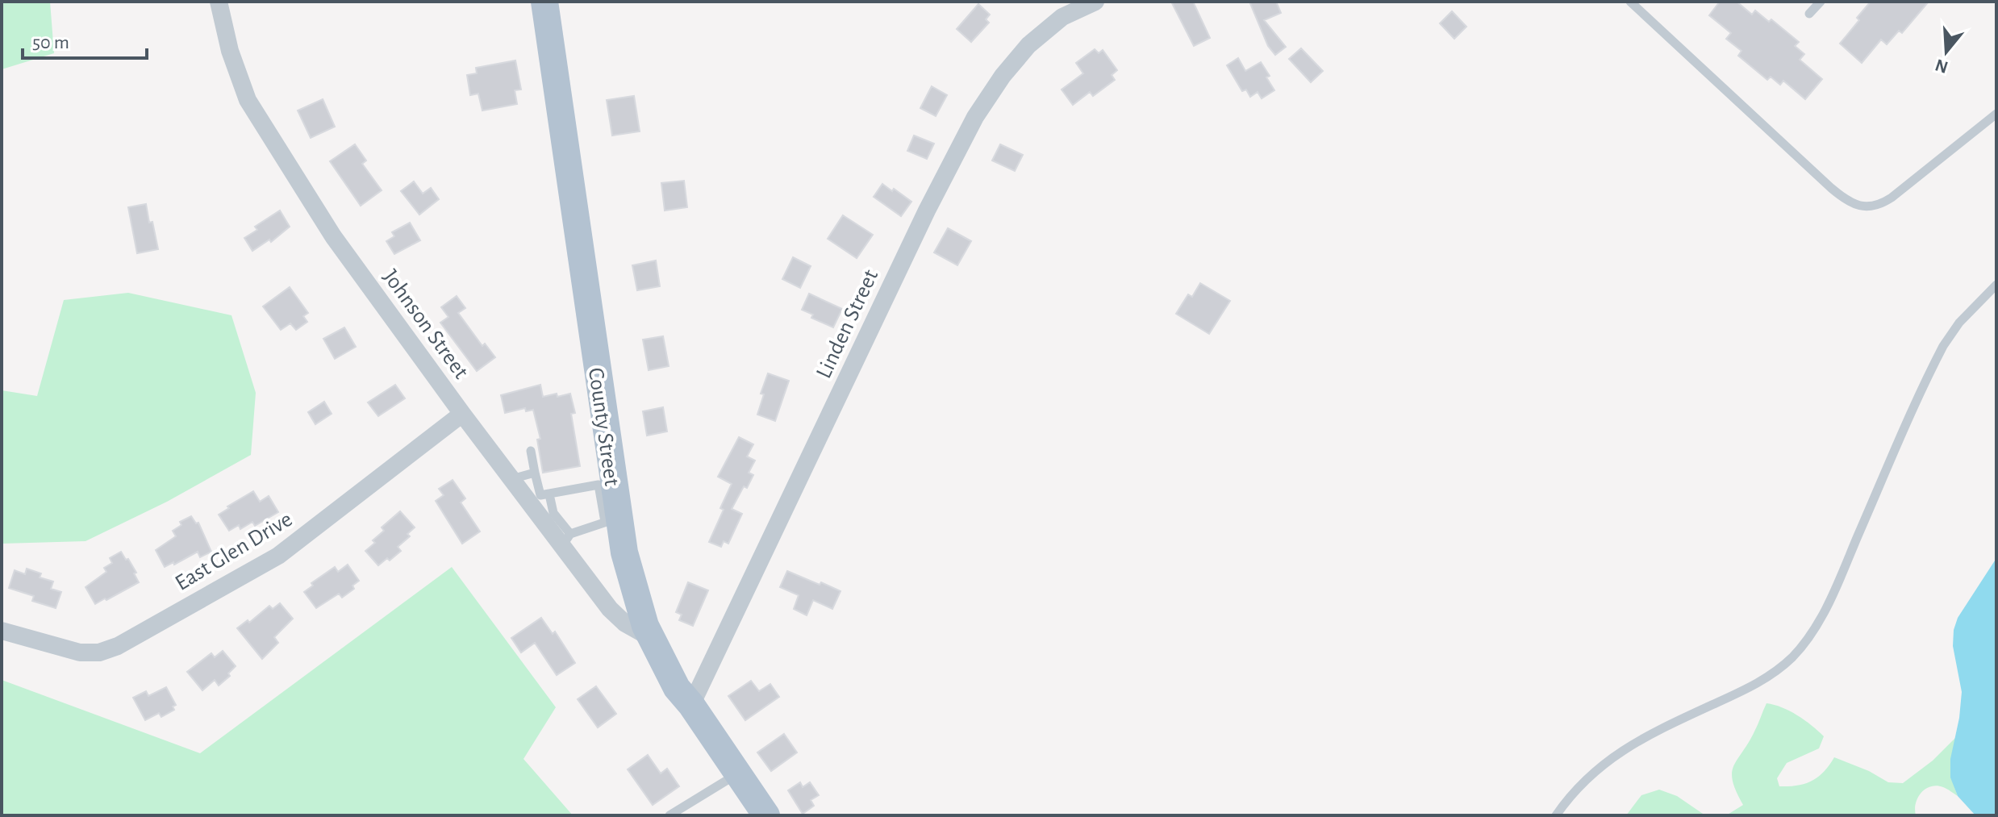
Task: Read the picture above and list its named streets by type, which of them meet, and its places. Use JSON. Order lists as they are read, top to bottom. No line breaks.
{"streets":{"main road":["County Street"],"street":["Johnson Street","Linden Street","East Glen Drive"]},"crossings":[["Johnson Street","County Street"],["Johnson Street","East Glen Drive"],["Linden Street","County Street"]],"scale_bar":"50 m","north":"bottom"}
